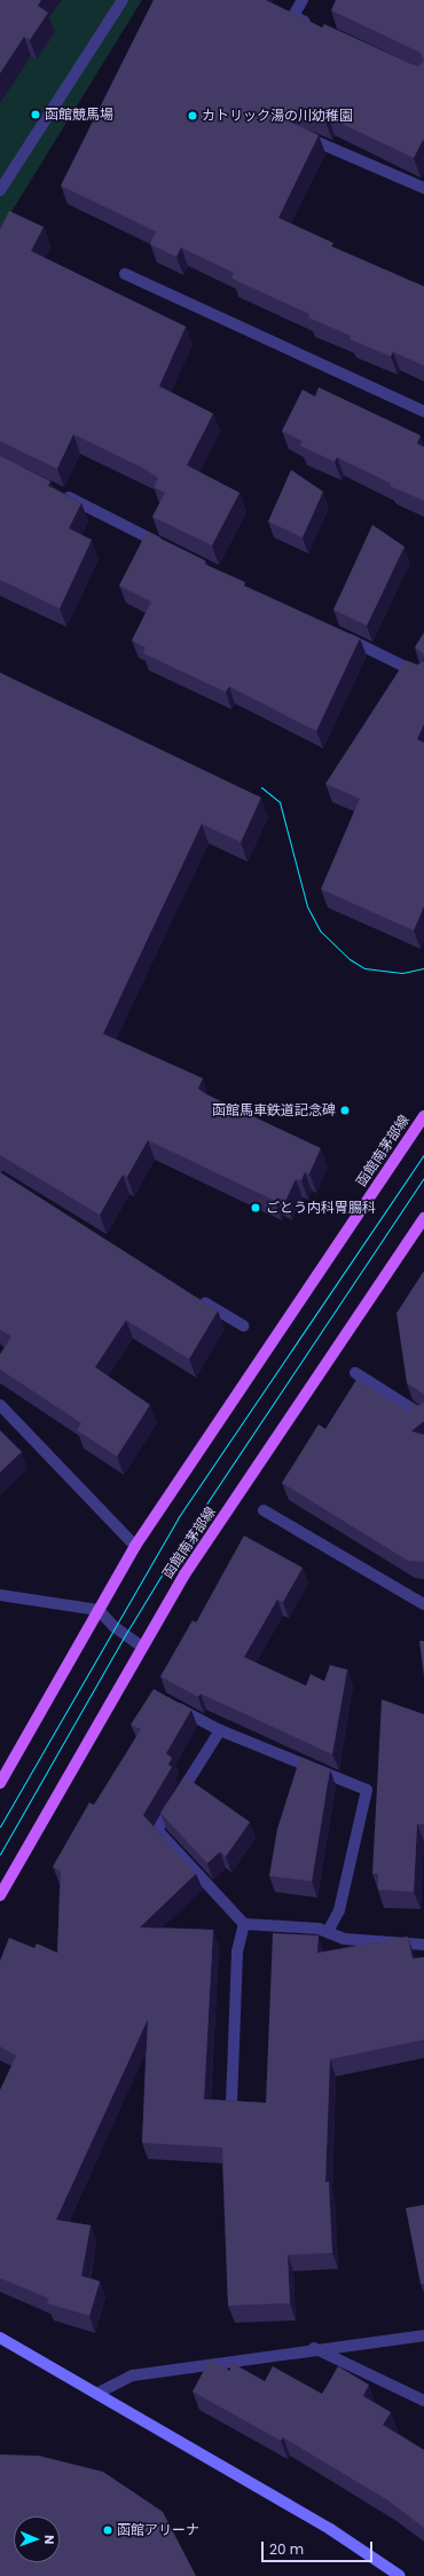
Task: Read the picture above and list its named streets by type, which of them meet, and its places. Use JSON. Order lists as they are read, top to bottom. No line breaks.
{"streets":{"main road":["函館南茅部線"]},"places":["函館競馬場","カトリック湯の川幼稚園","函館馬車鉄道記念碑","ごとう内科胃腸科","函館アリーナ"],"scale_bar":"20 m","north":"right"}
